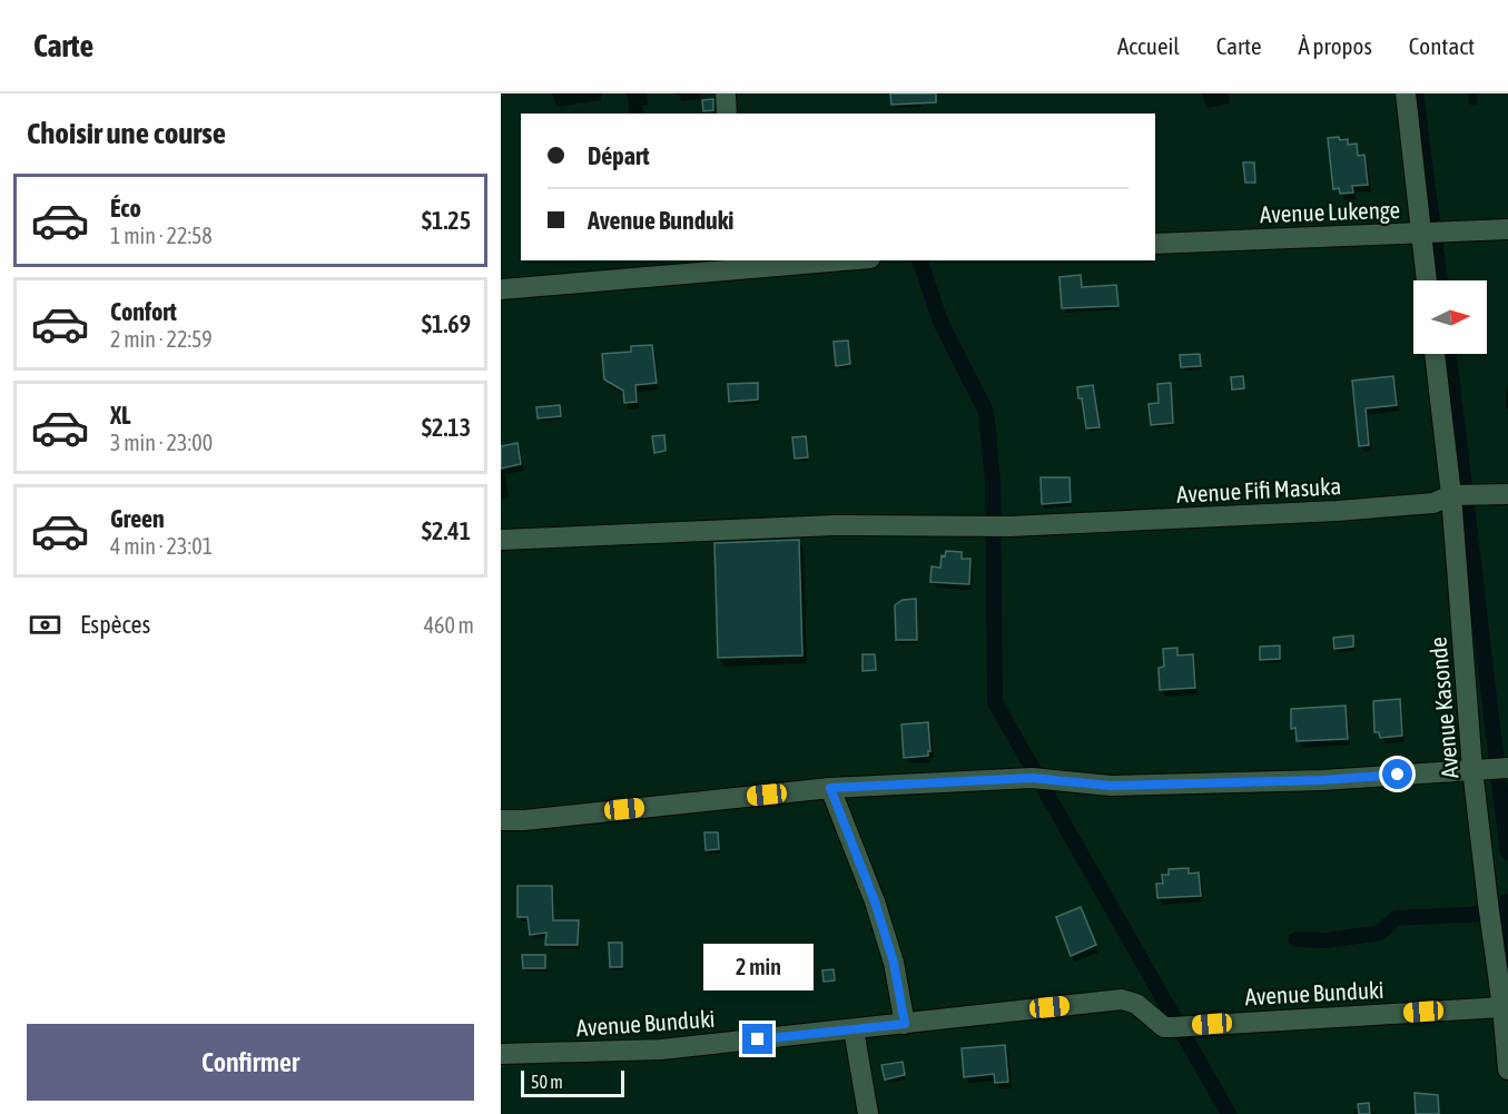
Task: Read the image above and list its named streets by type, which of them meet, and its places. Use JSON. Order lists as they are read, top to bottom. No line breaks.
{"streets":{"street":["Avenue Lukenge","Avenue Fifi Masuka","Avenue Kasonde","Avenue Bunduki"]},"crossings":[["Avenue Fifi Masuka","Avenue Kasonde"],["Avenue Kasonde","Avenue Bunduki"]],"scale_bar":"50 m","north":"right","page":{"header":"Carte","nav":["Accueil","Carte","À propos","Contact"],"heading":"Choisir une course","banner":["Départ","Avenue Bunduki"],"list":[{"name":"Éco","note":"1 min · 22:58","value":"$1.25"},{"name":"Confort","note":"2 min · 22:59","value":"$1.69"},{"name":"XL","note":"3 min · 23:00","value":"$2.13"},{"name":"Green","note":"4 min · 23:01","value":"$2.41"}],"pay":["Espèces","460 m"],"bubble":"2 min","buttons":"Confirmer","scale":"50 m"}}
